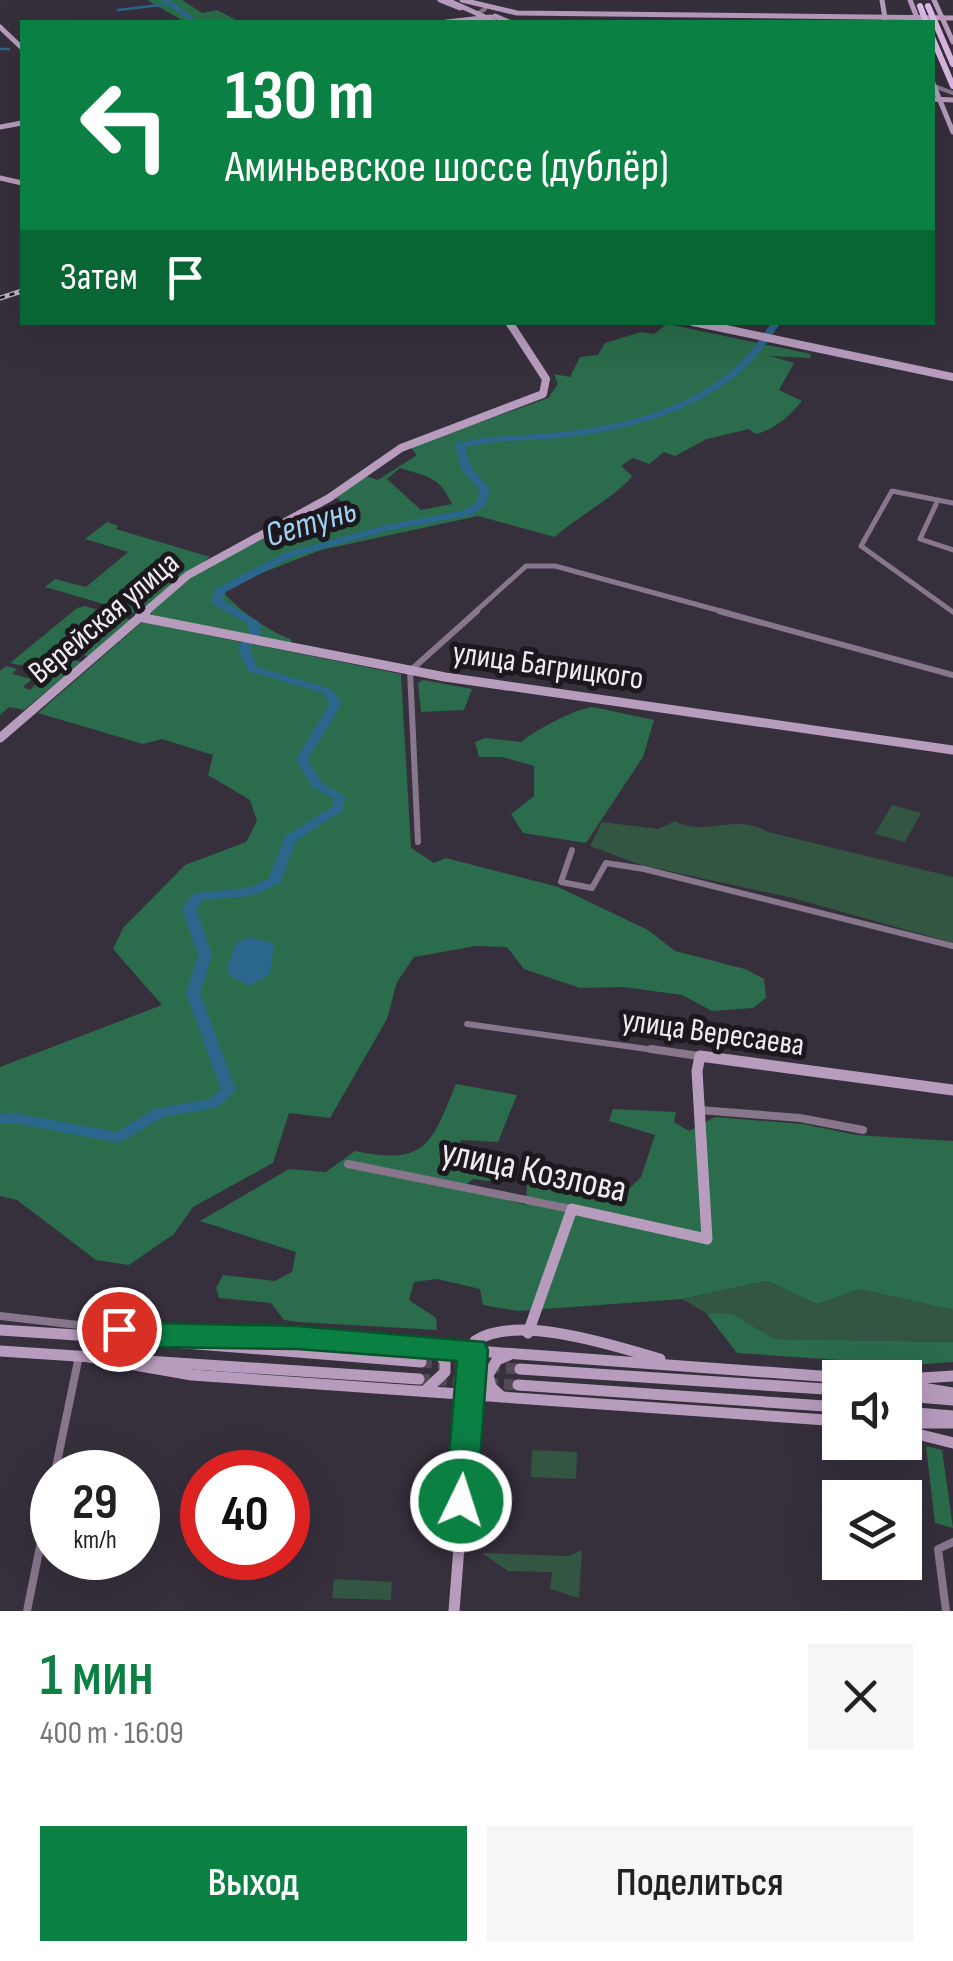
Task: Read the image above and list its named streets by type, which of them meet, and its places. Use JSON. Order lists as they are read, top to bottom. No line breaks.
{"streets":{"main road":["Верейская улица","улица Багрицкого","улица Вересаева","улица Козлова"]},"crossings":[["Верейская улица","улица Багрицкого"]],"water":["Сетунь"],"page":{"turn":["130 m","Аминьевское шоссе (дублёр)"],"then":"Затем","speed":"29 km/h","limit":"40","heading":["1 мин","400 m · 16:09"],"buttons":["Выход","Поделиться"]}}
